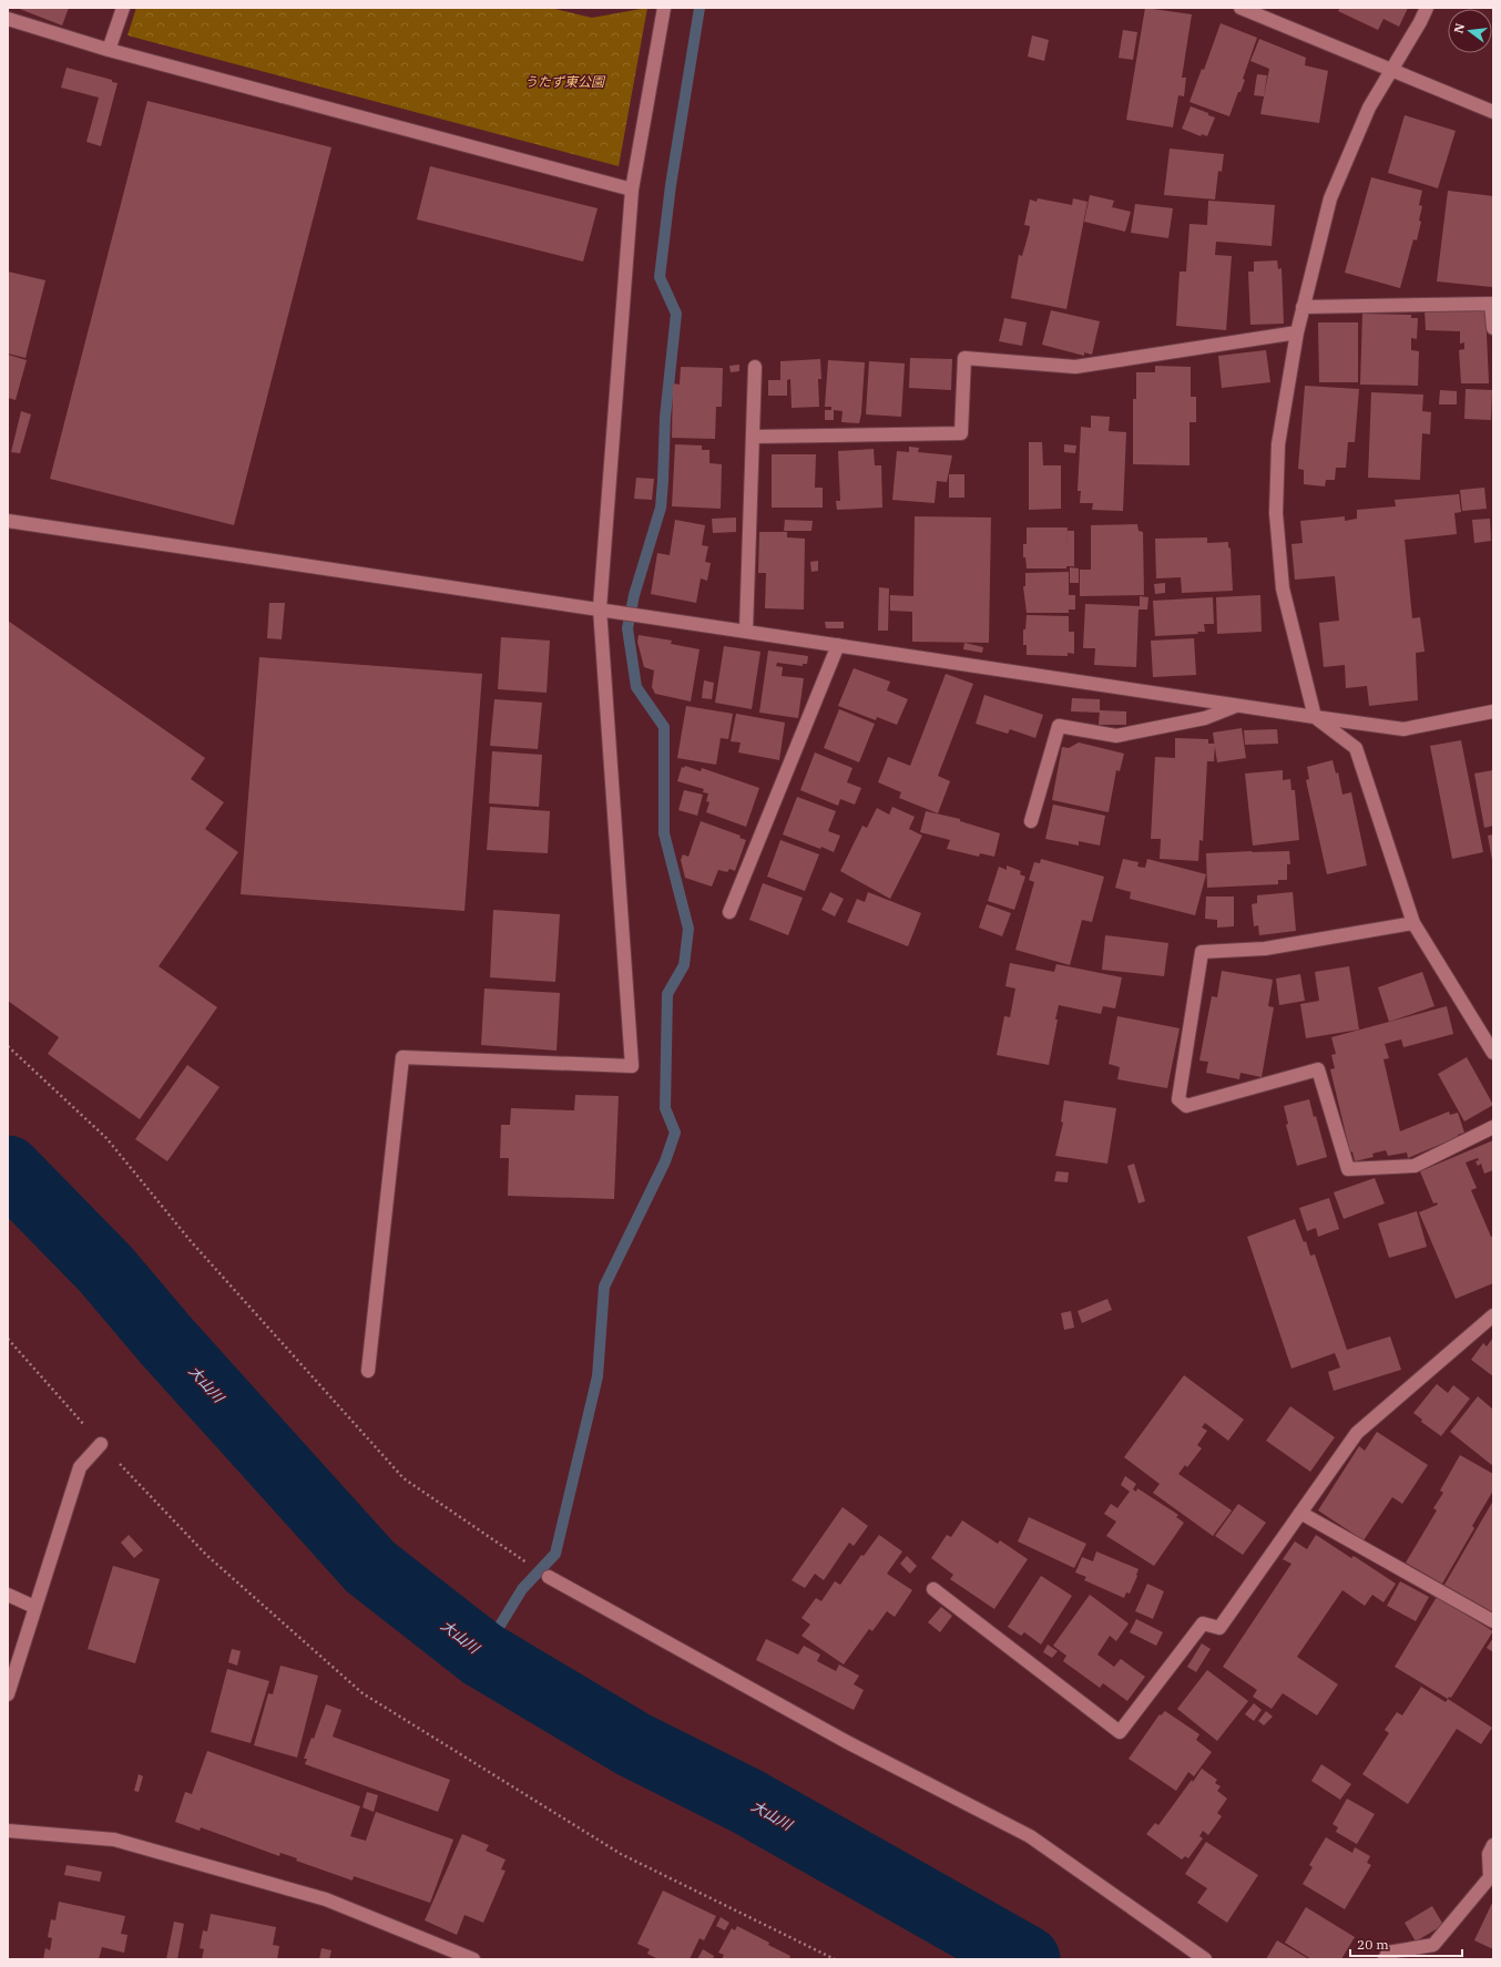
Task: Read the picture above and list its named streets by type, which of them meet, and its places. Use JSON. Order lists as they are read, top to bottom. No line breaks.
{"water":["大山川"],"parks":["うたず東公園"],"scale_bar":"20 m","north":"left"}
